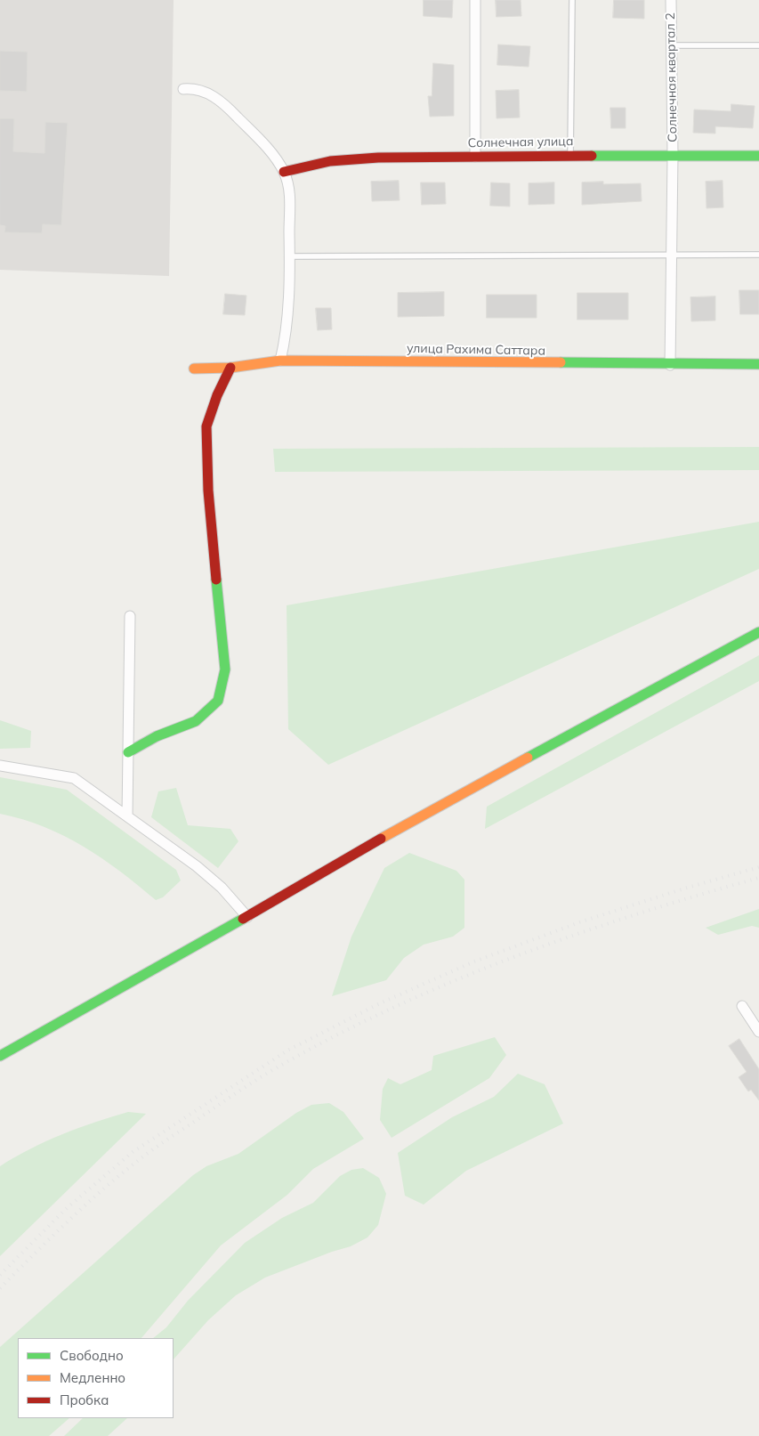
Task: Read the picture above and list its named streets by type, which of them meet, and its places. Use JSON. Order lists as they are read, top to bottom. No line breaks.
{"streets":{"street":["Солнечная квартал 2","Солнечная улица","улица Рахима Саттара"]},"crossings":[["Солнечная квартал 2","Солнечная улица"],["Солнечная квартал 2","улица Рахима Саттара"]],"legend":["Свободно","Медленно","Пробка"]}
